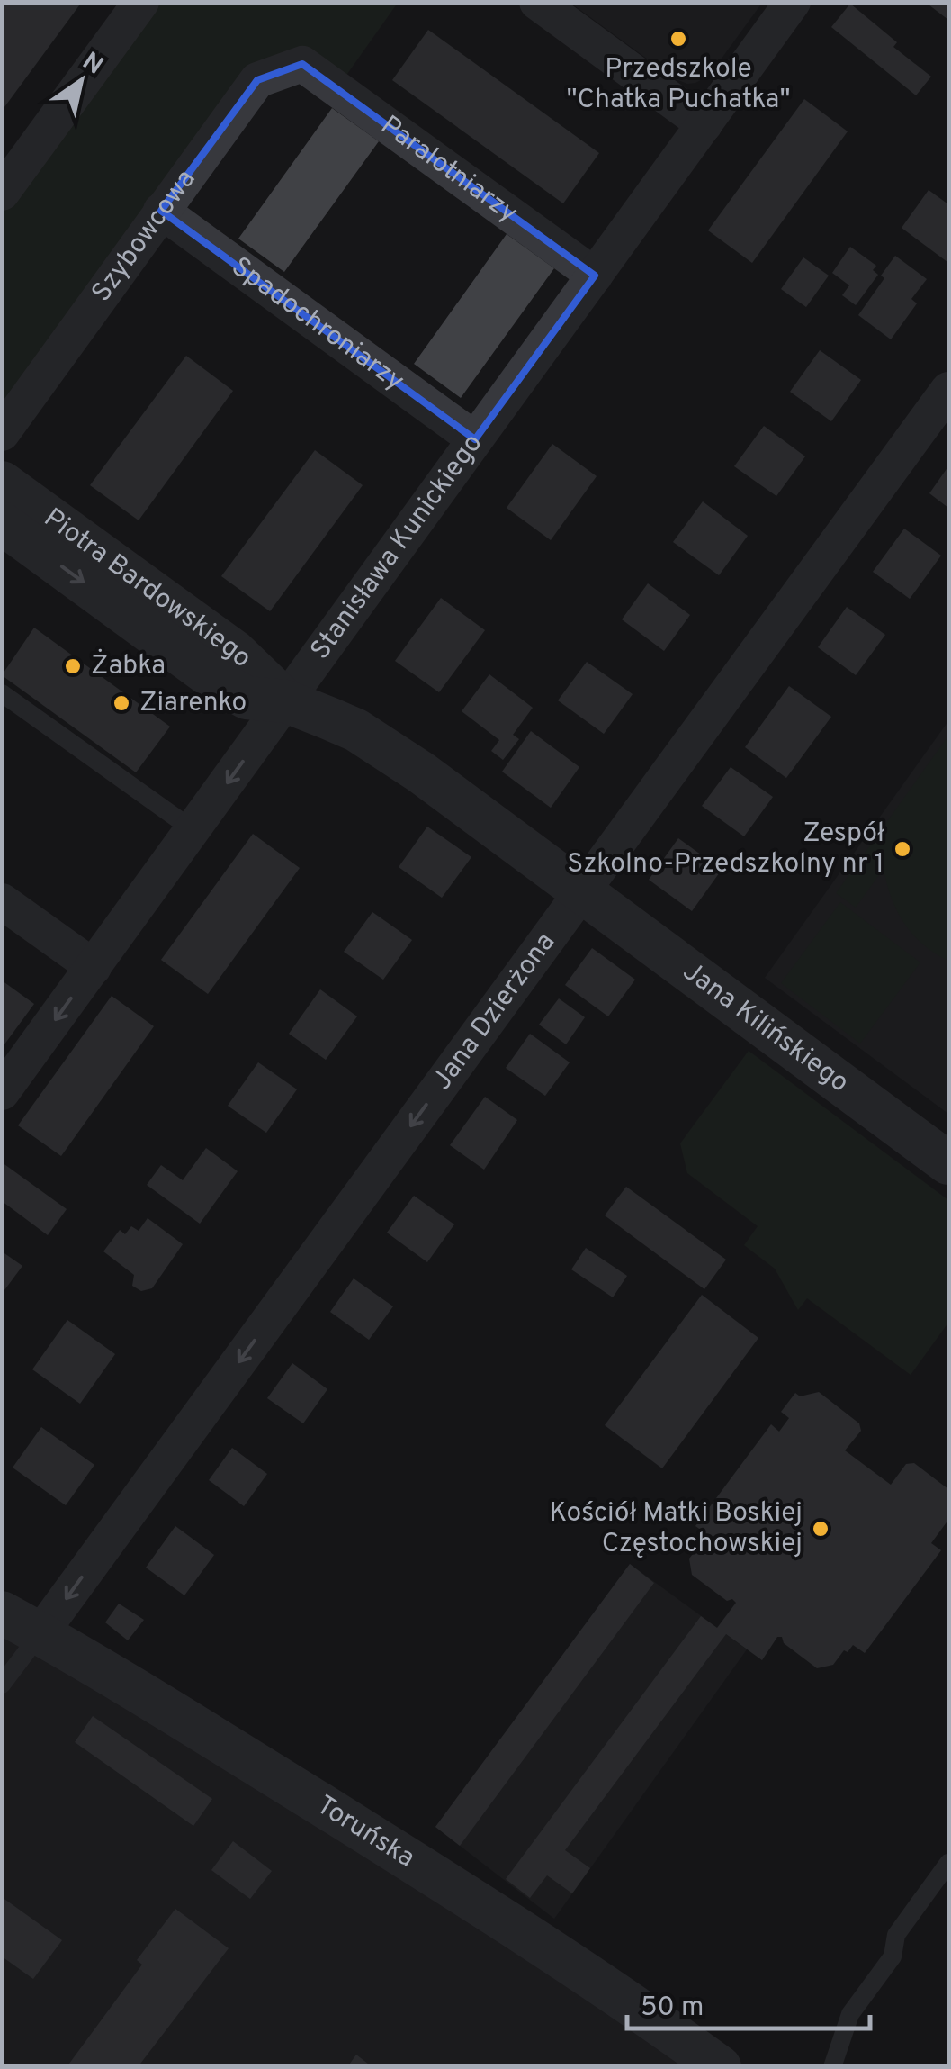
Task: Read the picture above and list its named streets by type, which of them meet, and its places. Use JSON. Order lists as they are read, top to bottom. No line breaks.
{"streets":{"street":["Paralotniarzy","Szybowcowa","Spadochroniarzy","Stanisława Kunickiego","Piotra Bardowskiego","Jana Dzierżona","Jana Kilińskiego","Toruńska"]},"crossings":[["Paralotniarzy","Szybowcowa"],["Paralotniarzy","Stanisława Kunickiego"],["Szybowcowa","Spadochroniarzy"],["Spadochroniarzy","Stanisława Kunickiego"],["Stanisława Kunickiego","Piotra Bardowskiego"],["Piotra Bardowskiego","Jana Dzierżona"],["Piotra Bardowskiego","Jana Kilińskiego"],["Jana Dzierżona","Jana Kilińskiego"],["Jana Dzierżona","Toruńska"]],"one_way":["Jana Dzierżona"],"places":["Przedszkole \"Chatka Puchatka\"","Żabka","Ziarenko","Zespół Szkolno-Przedszkolny nr 1","Kościół Matki Boskiej Częstochowskiej"],"scale_bar":"50 m","north":"top right"}
